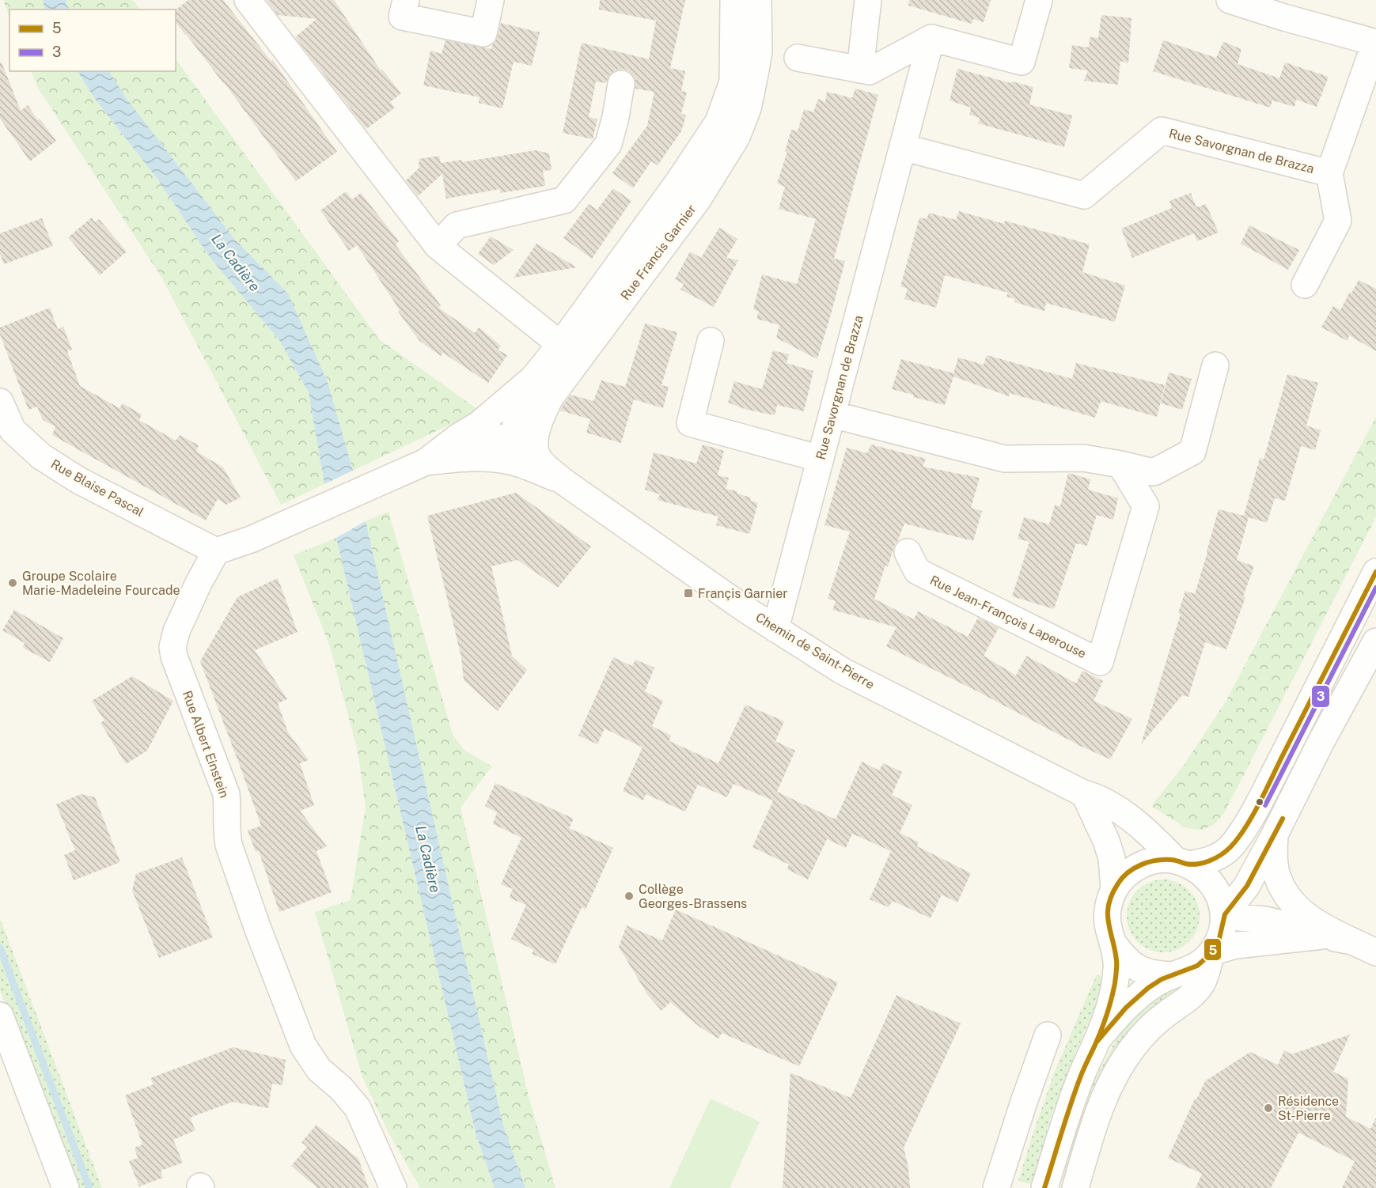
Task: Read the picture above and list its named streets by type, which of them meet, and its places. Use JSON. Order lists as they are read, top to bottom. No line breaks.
{"streets":{"street":["Rue Savorgnan de Brazza","Rue Francis Garnier","Rue Blaise Pascal","Rue Jean-François Laperouse","Chemin de Saint-Pierre","Rue Albert Einstein"]},"crossings":[["Rue Savorgnan de Brazza","Chemin de Saint-Pierre"],["Rue Blaise Pascal","Rue Albert Einstein"]],"water":["La Cadière"],"places":{"other":["Groupe Scolaire Marie-Madeleine Fourcade","Collège Georges-Brassens","Résidence St-Pierre"],"transit":["Françis Garnier"]},"lines":["transit line 5","transit line 3"],"legend":["5","3"]}
